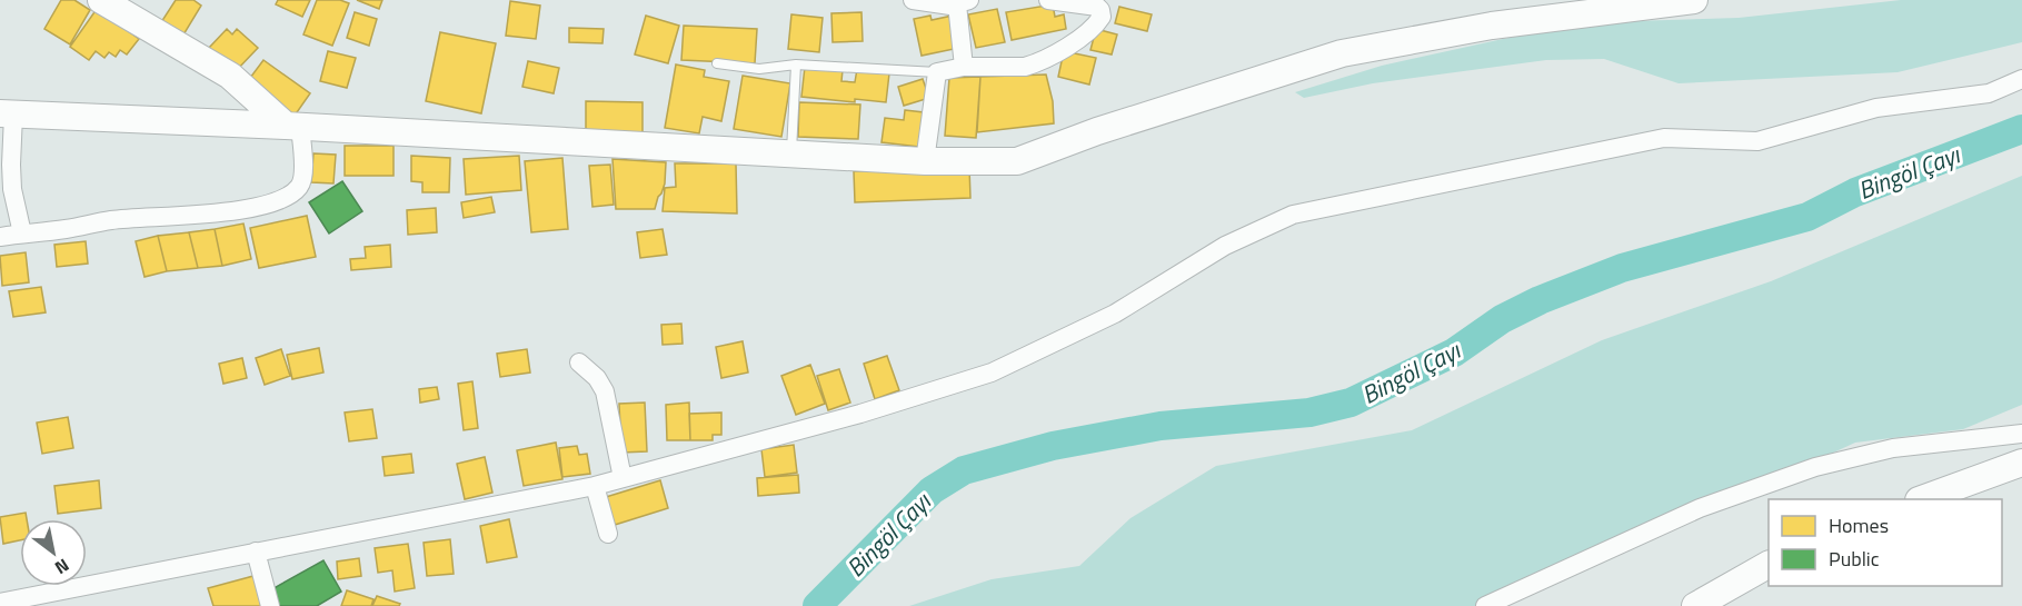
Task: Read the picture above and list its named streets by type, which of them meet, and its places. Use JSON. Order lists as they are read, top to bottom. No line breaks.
{"water":["Bingöl Çayı"],"legend":["Homes","Public"],"north":"bottom right"}
